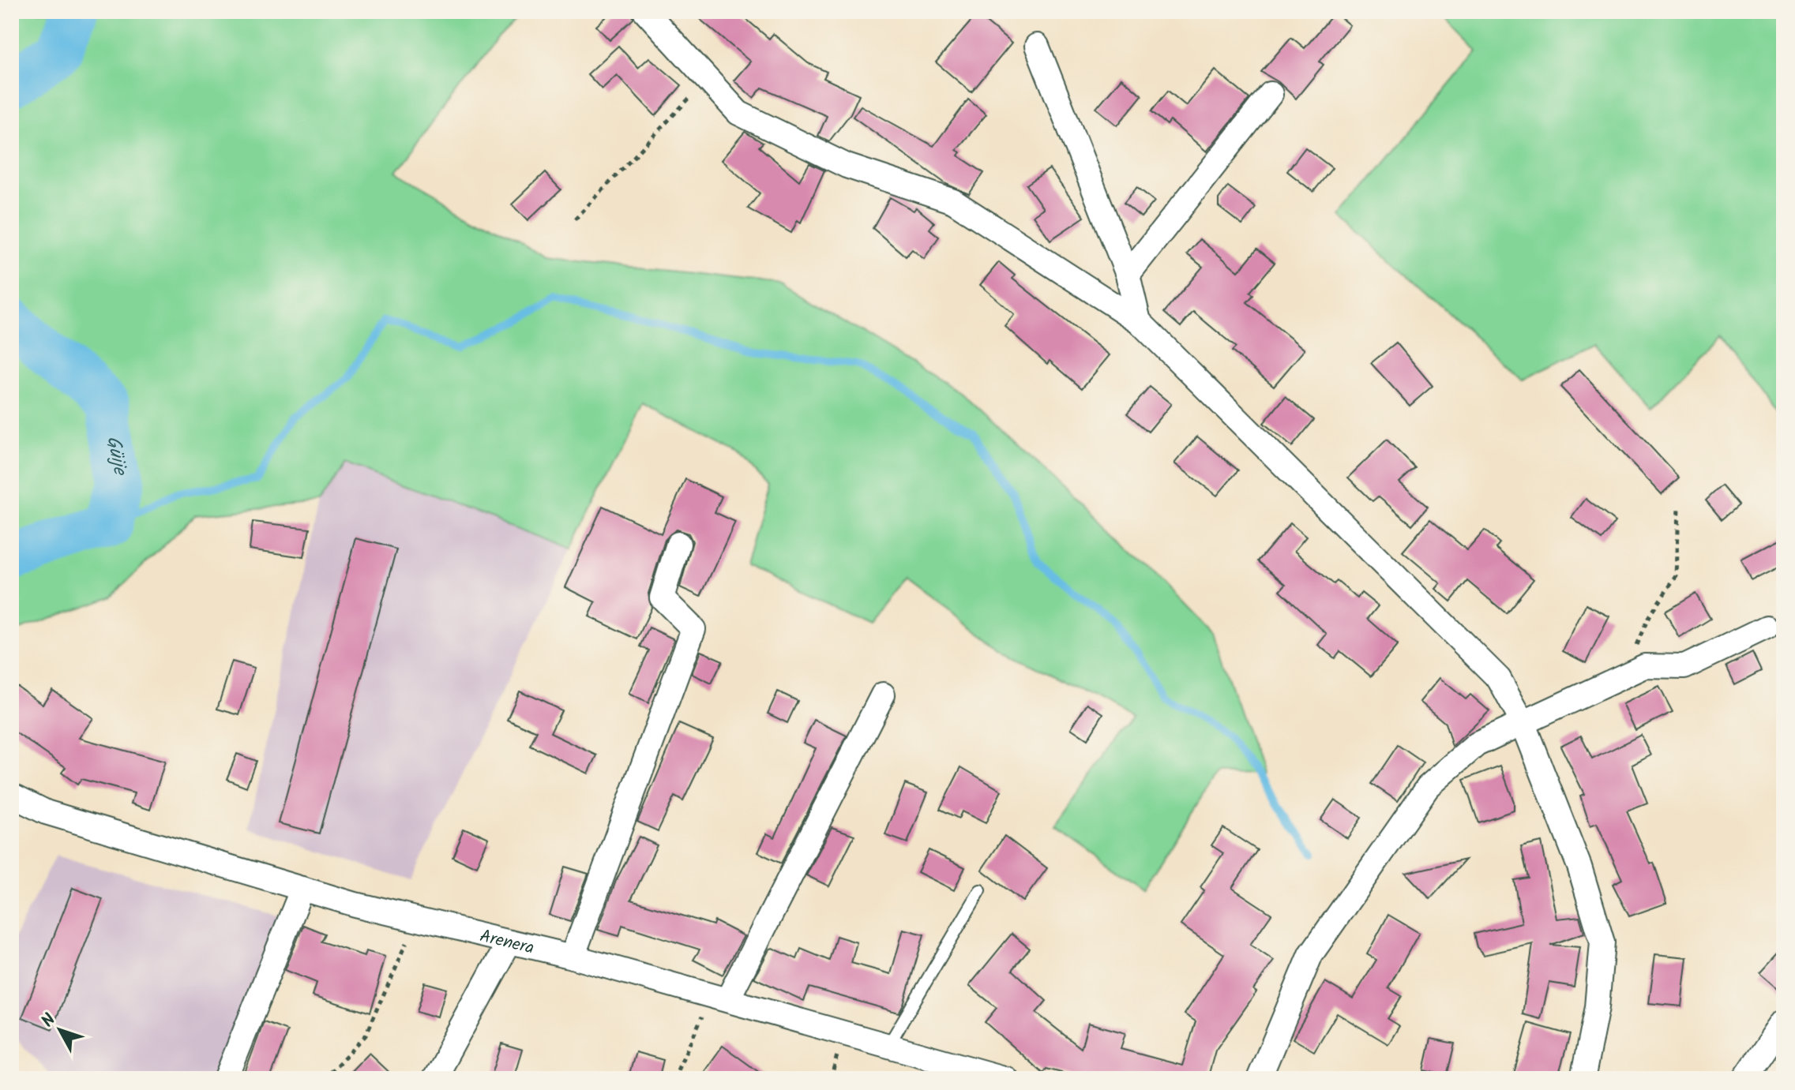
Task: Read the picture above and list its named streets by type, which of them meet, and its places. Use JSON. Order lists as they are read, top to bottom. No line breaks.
{"streets":{"street":["Arenera"]},"water":["Güije"],"north":"top left"}
